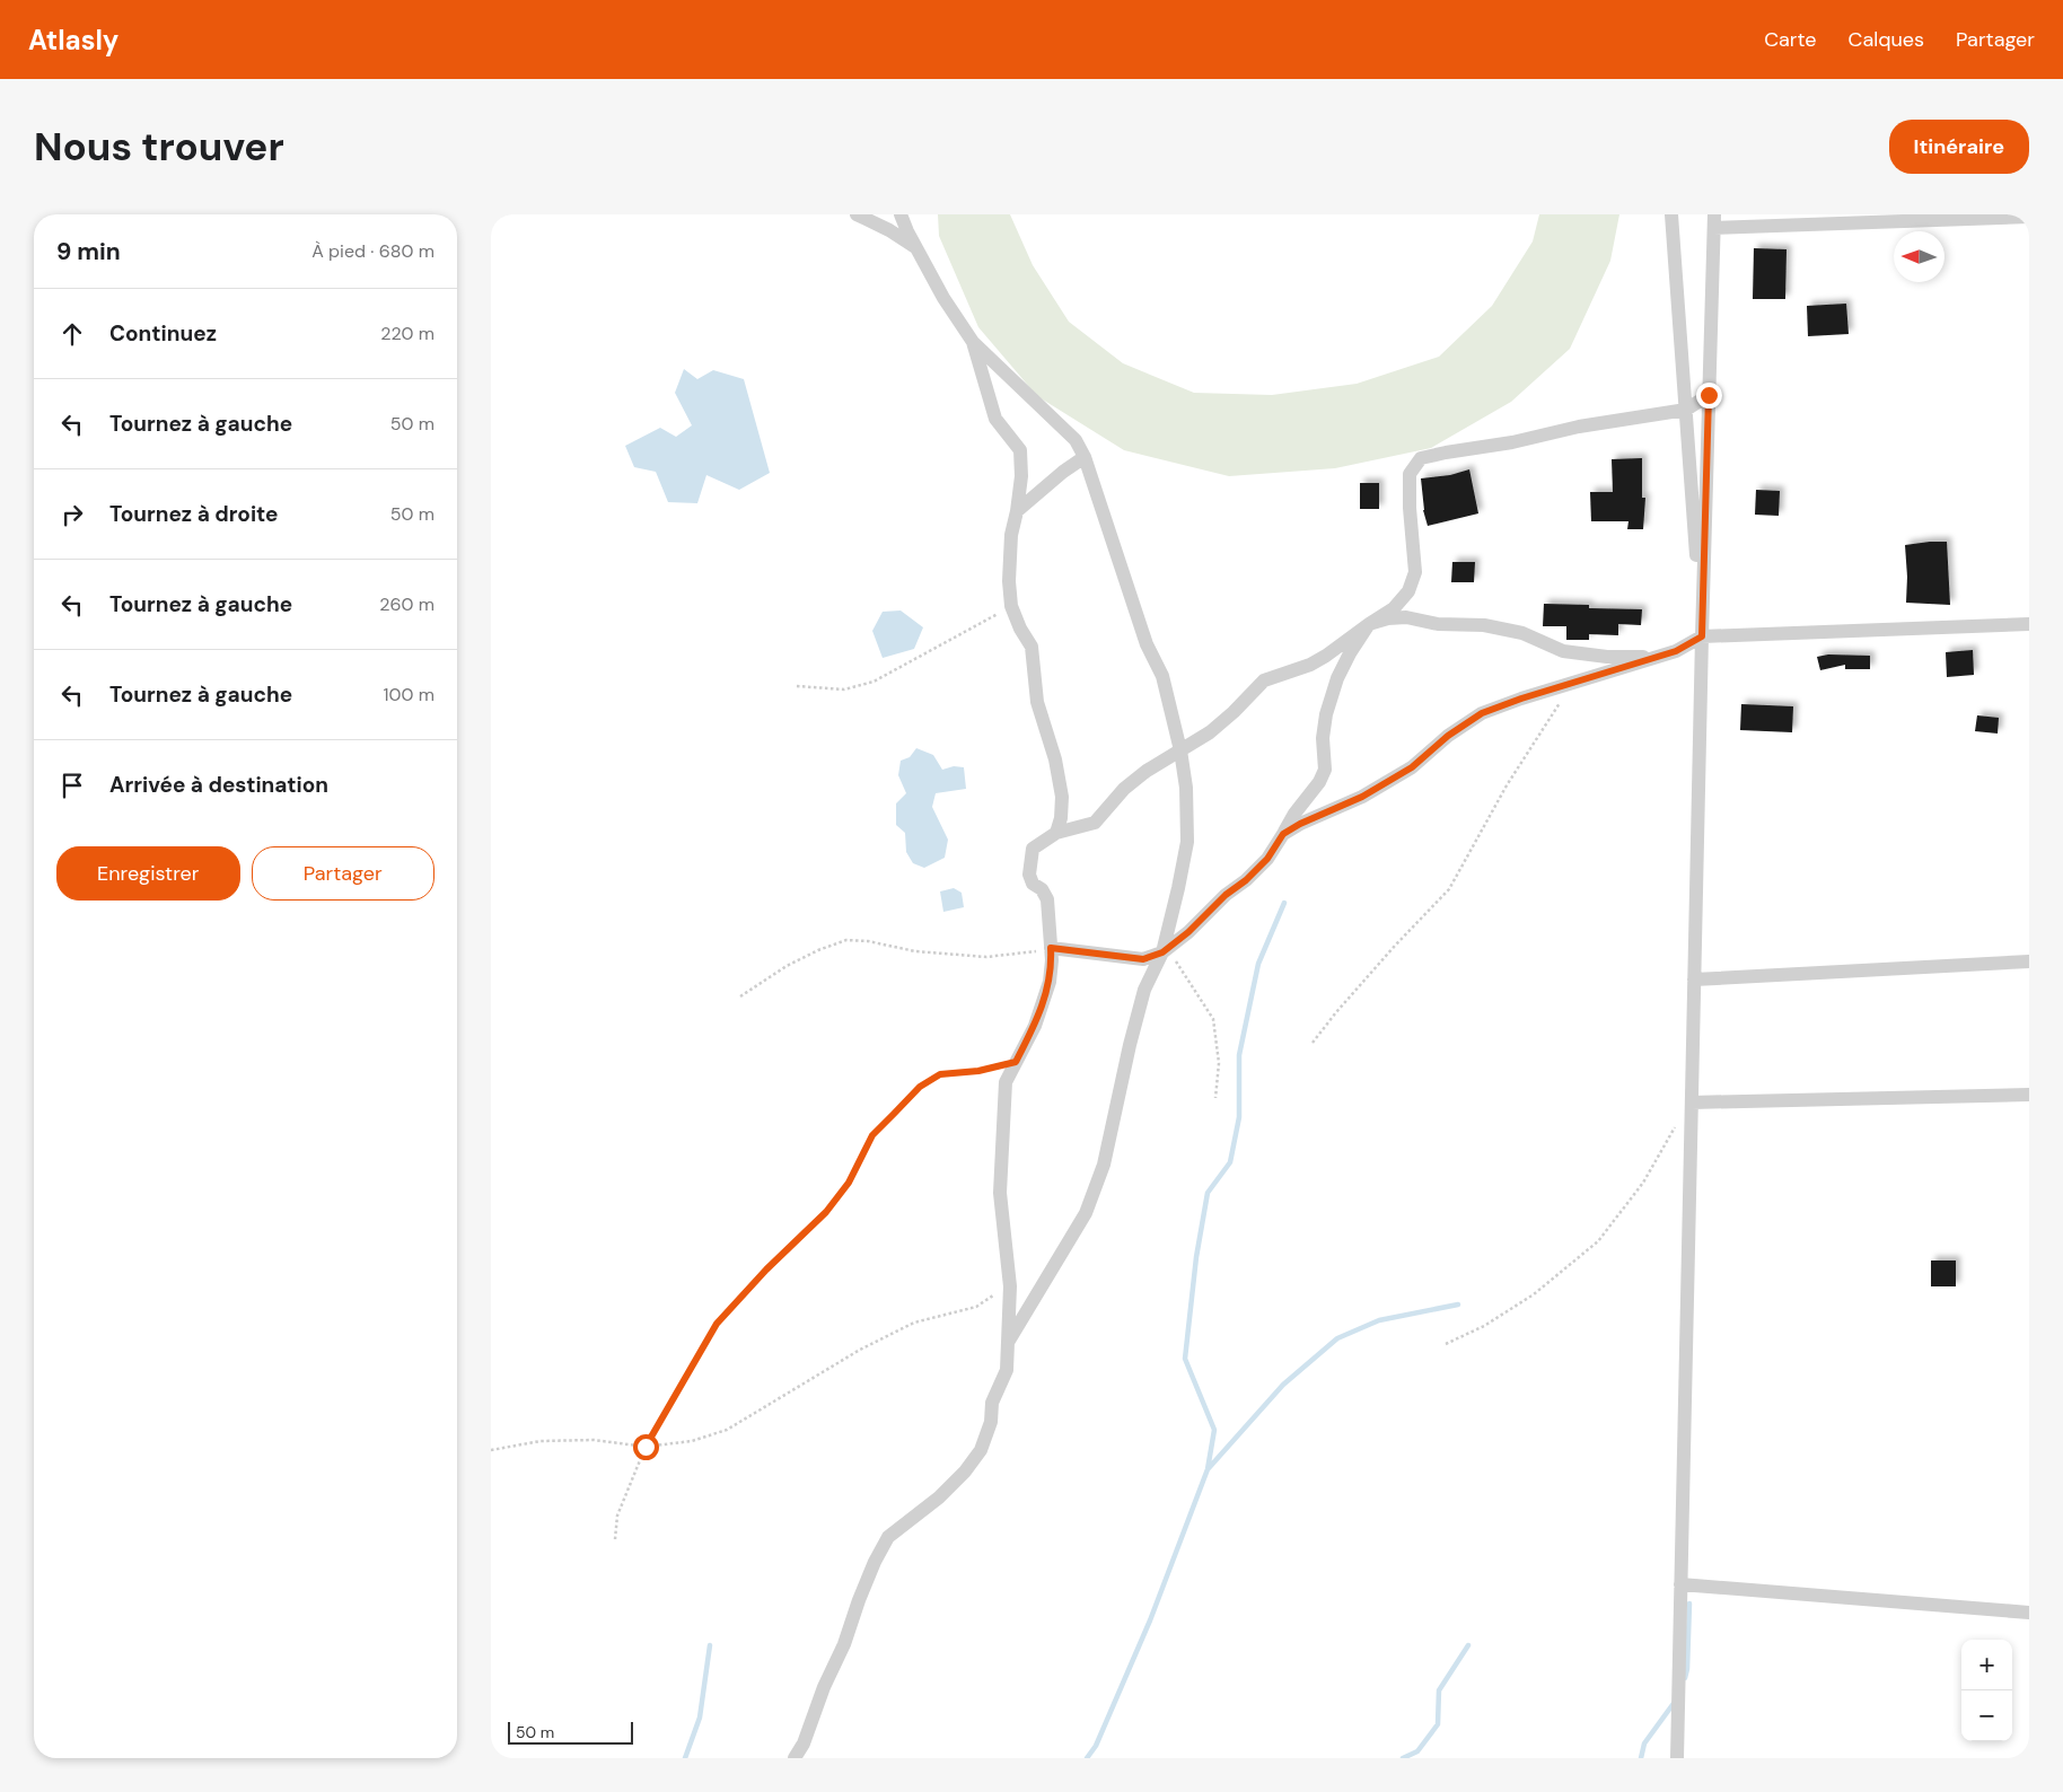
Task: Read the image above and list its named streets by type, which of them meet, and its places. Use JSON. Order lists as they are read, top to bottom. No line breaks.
{"scale_bar":"50 m","north":"left","page":{"header":"Atlasly","nav":["Carte","Calques","Partager"],"buttons":["Itinéraire",["Enregistrer","Partager"]],"title":"Nous trouver","heading":["9 min","À pied · 680 m"],"list":[["Continuez","220 m"],["Tournez à gauche","50 m"],["Tournez à droite","50 m"],["Tournez à gauche","260 m"],["Tournez à gauche","100 m"],"Arrivée à destination"],"map_buttons":["+","−"],"scale":"50 m"}}
